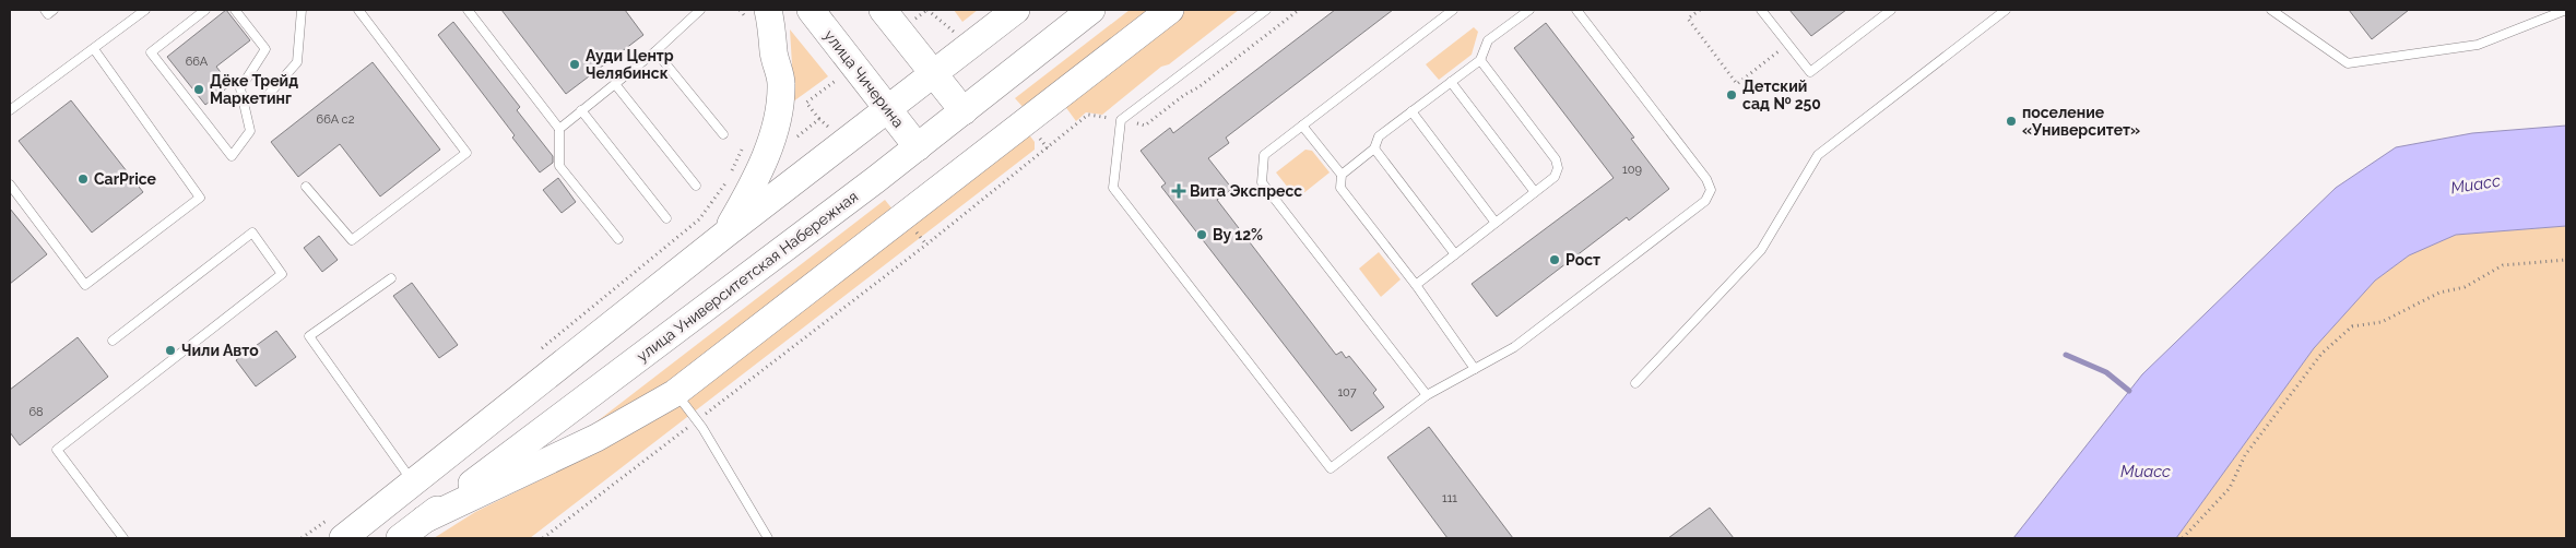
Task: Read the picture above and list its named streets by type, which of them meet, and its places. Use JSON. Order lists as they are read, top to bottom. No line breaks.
{"streets":{"main road":["улица Чичерина","улица Университетская Набережная"]},"crossings":[["улица Чичерина","улица Университетская Набережная"]],"water":["Миасс"],"places":{"other":["Ауди Центр Челябинск","Дёке Трейд Маркетинг","Детский сад № 250","поселение «Университет»","CarPrice","Ву 12%","Рост","Чили Авто"],"health":["Вита Экспресс"]},"house_numbers":["66А","66А с2","109","107","68","111"]}
